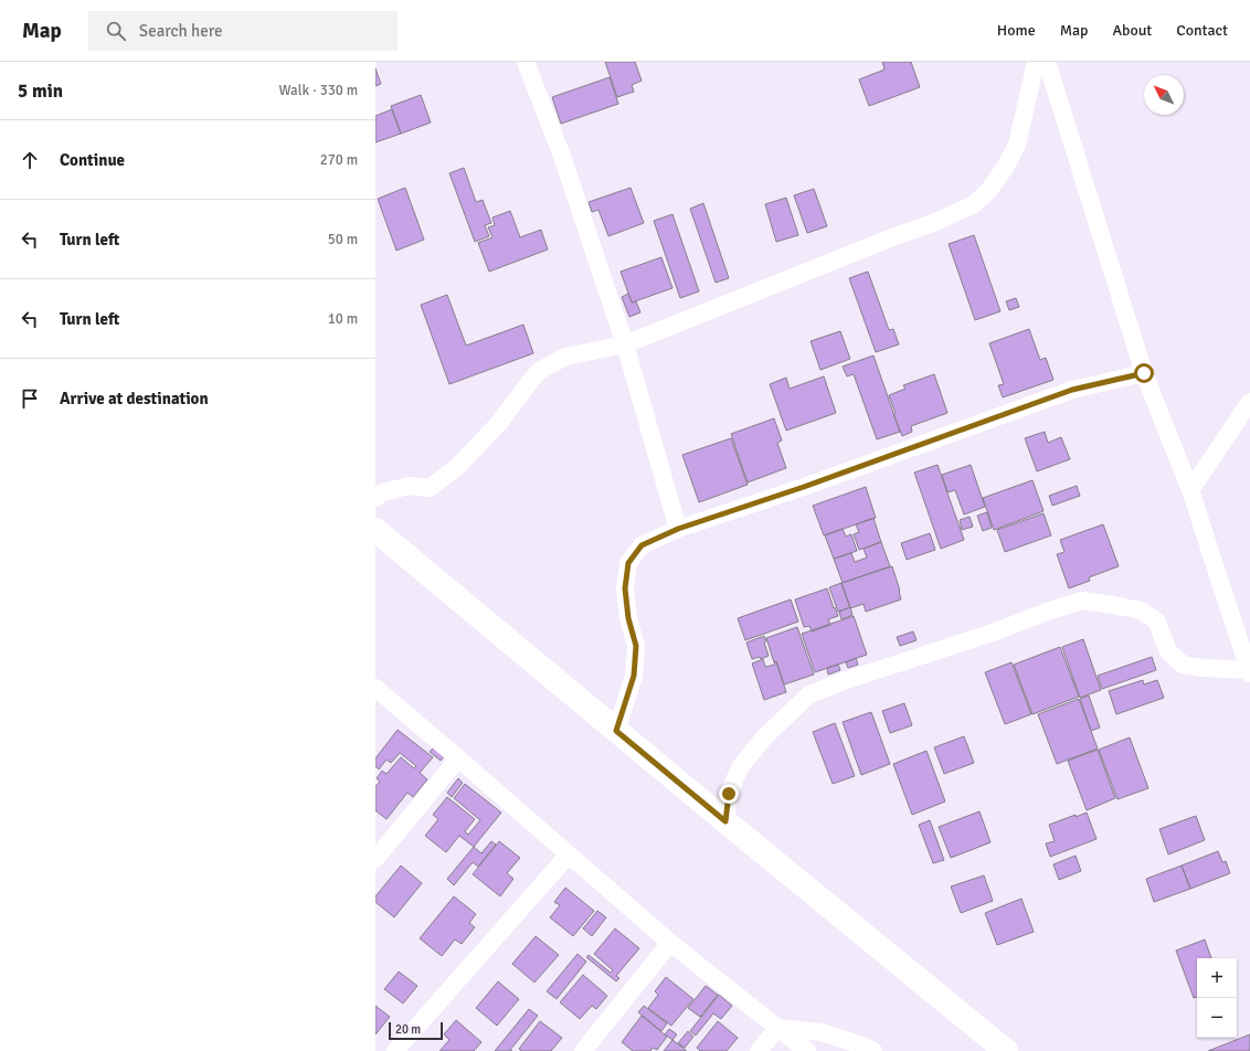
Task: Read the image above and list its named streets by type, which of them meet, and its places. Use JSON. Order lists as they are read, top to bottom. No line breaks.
{"scale_bar":"20 m","north":"top left","page":{"header":"Map","search":"Search here","nav":["Home","Map","About","Contact"],"heading":["5 min","Walk · 330 m"],"list":[["Continue","270 m"],["Turn left","50 m"],["Turn left","10 m"],"Arrive at destination"],"map_buttons":["+","−"],"scale":"20 m"}}
